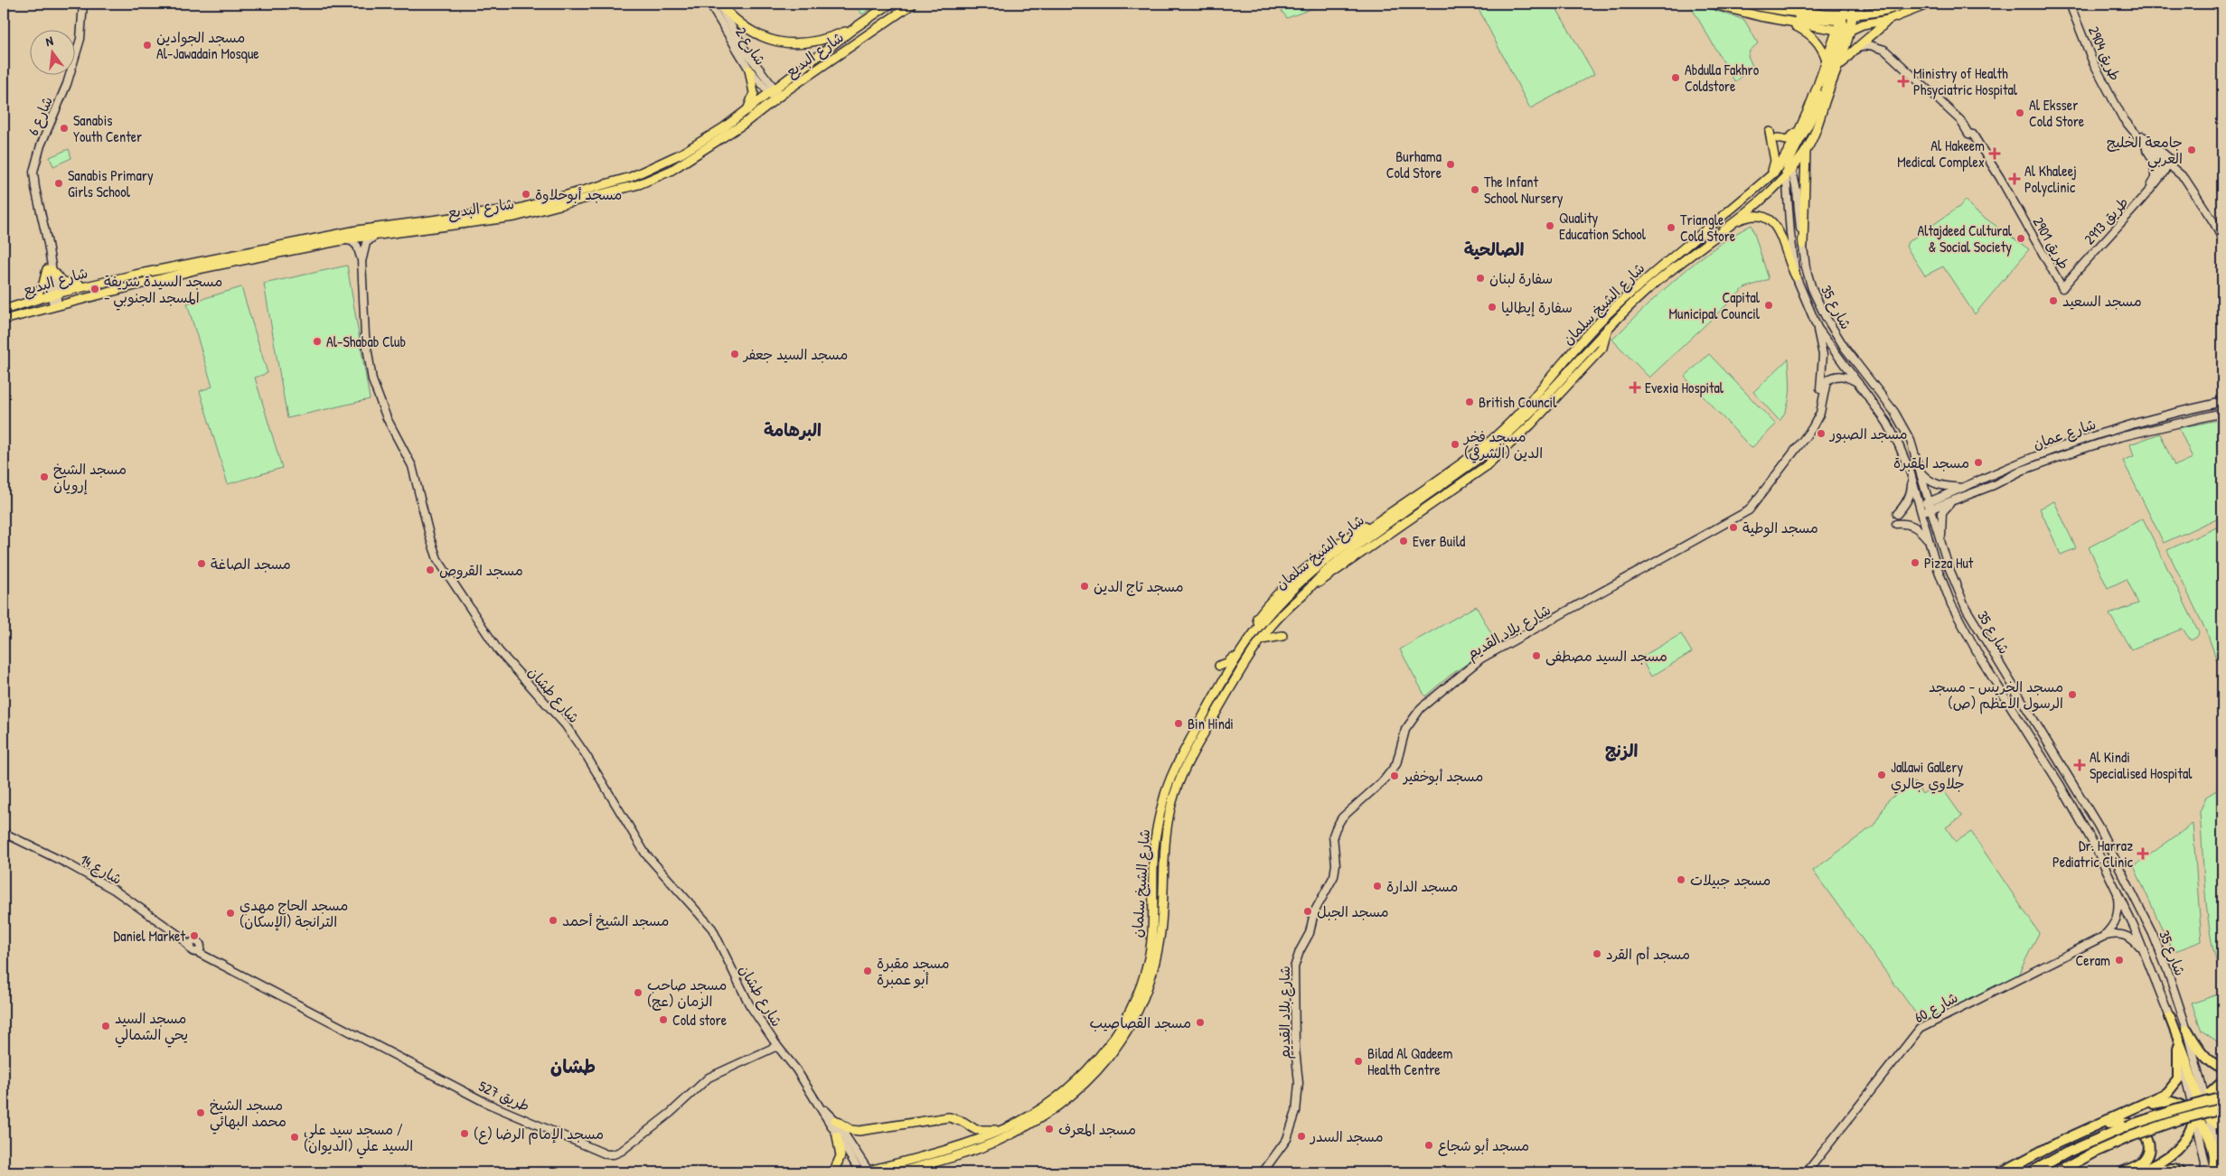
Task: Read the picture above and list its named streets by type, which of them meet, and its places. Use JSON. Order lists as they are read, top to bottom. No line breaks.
{"streets":{"main road":["شارع البديع","شارع الشيخ سلمان"],"street":["شارع 2","طريق 2904","شارع 6","طريق 2913","طريق 2901","شارع 35","شارع عمان","شارع بلاد القديم","شارع طشان","شارع 14","شارع 60","طريق 527"]},"crossings":[["شارع 2","شارع البديع"],["طريق 2904","طريق 2913"],["شارع البديع","شارع 6"],["طريق 2913","طريق 2901"],["شارع الشيخ سلمان","شارع 35"],["شارع الشيخ سلمان","شارع طشان"],["شارع 35","شارع عمان"],["شارع 35","شارع بلاد القديم"],["شارع طشان","طريق 527"],["شارع 14","طريق 527"]],"districts":["الصالحية","البرهامة","الزنج","طشان"],"places":{"other":["مسجد الجوادين Al-Jawadain Mosque","Abdulla Fakhro Coldstore","Al Eksser Cold Store","Sanabis Youth Center","جامعة الخليج العربي","Burhama Cold Store","Sanabis Primary Girls School","The Infant School Nursery","مسجد أبوحلاوة","Quality Education School","Triangle Cold Store","Altajdeed Cultural & Social Society","سفارة لبنان","مسجد السيدة شريفة - المسجد الجنوبي","مسجد السعيد","Capital Municipal Council","سفارة إيطاليا","Al-Shabab Club","مسجد السيد جعفر","British Council","مسجد الصبور","مسجد فخر الدين (الشرقي)","مسجد المقبرة","مسجد الشيخ إرويان","مسجد الوطية","Ever Build","Pizza Hut","مسجد الصاغة","مسجد القروص","مسجد تاج الدين","مسجد السيد مصطفى","مسجد الخريس - مسجد الرسول الأعظم (ص)","Bin Hindi","Jallawi Gallery جلاوي جالري","مسجد أبوخفير","مسجد جبيلات","مسجد الدارة","مسجد الجبل","مسجد الحاج مهدي الترانجة (الإسكان)","مسجد الشيخ أحمد","Daniel Market","مسجد أم القرد","Ceram","مسجد مقبرة أبو عمبرة","مسجد صاحب الزمان (عج)","Cold store","مسجد القصاصيب","مسجد السيد يحي الشمالي","Bilad Al Qadeem Health Centre","مسجد الشيخ محمد البهائي","مسجد المعرف","مسجد الإمام الرضا (ع)","مسجد السدر","مسجد سيد علي / السيد علي (الديوان)","مسجد أبو شجاع"],"health":["Ministry of Health Phsyciatric Hospital","Al Hakeem Medical Complex","Al Khaleej Polyclinic","Evexia Hospital","Al Kindi Specialised Hospital","Dr. Harraz Pediatric Clinic"]},"north":"top"}
